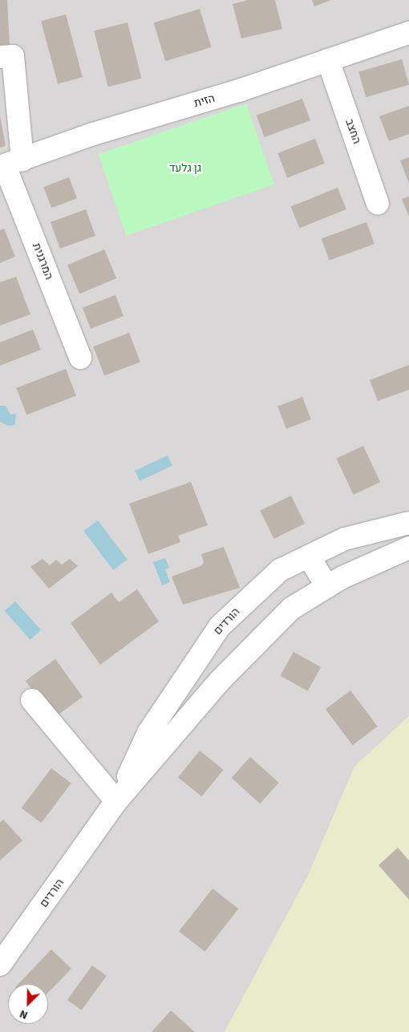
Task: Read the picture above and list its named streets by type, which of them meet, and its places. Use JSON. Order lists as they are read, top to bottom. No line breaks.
{"streets":{"street":["הזית","החצב","המרגנית","הורדים"]},"crossings":[["הזית","החצב"],["הזית","המרגנית"]],"parks":["גן גלעד"],"north":"bottom left"}
